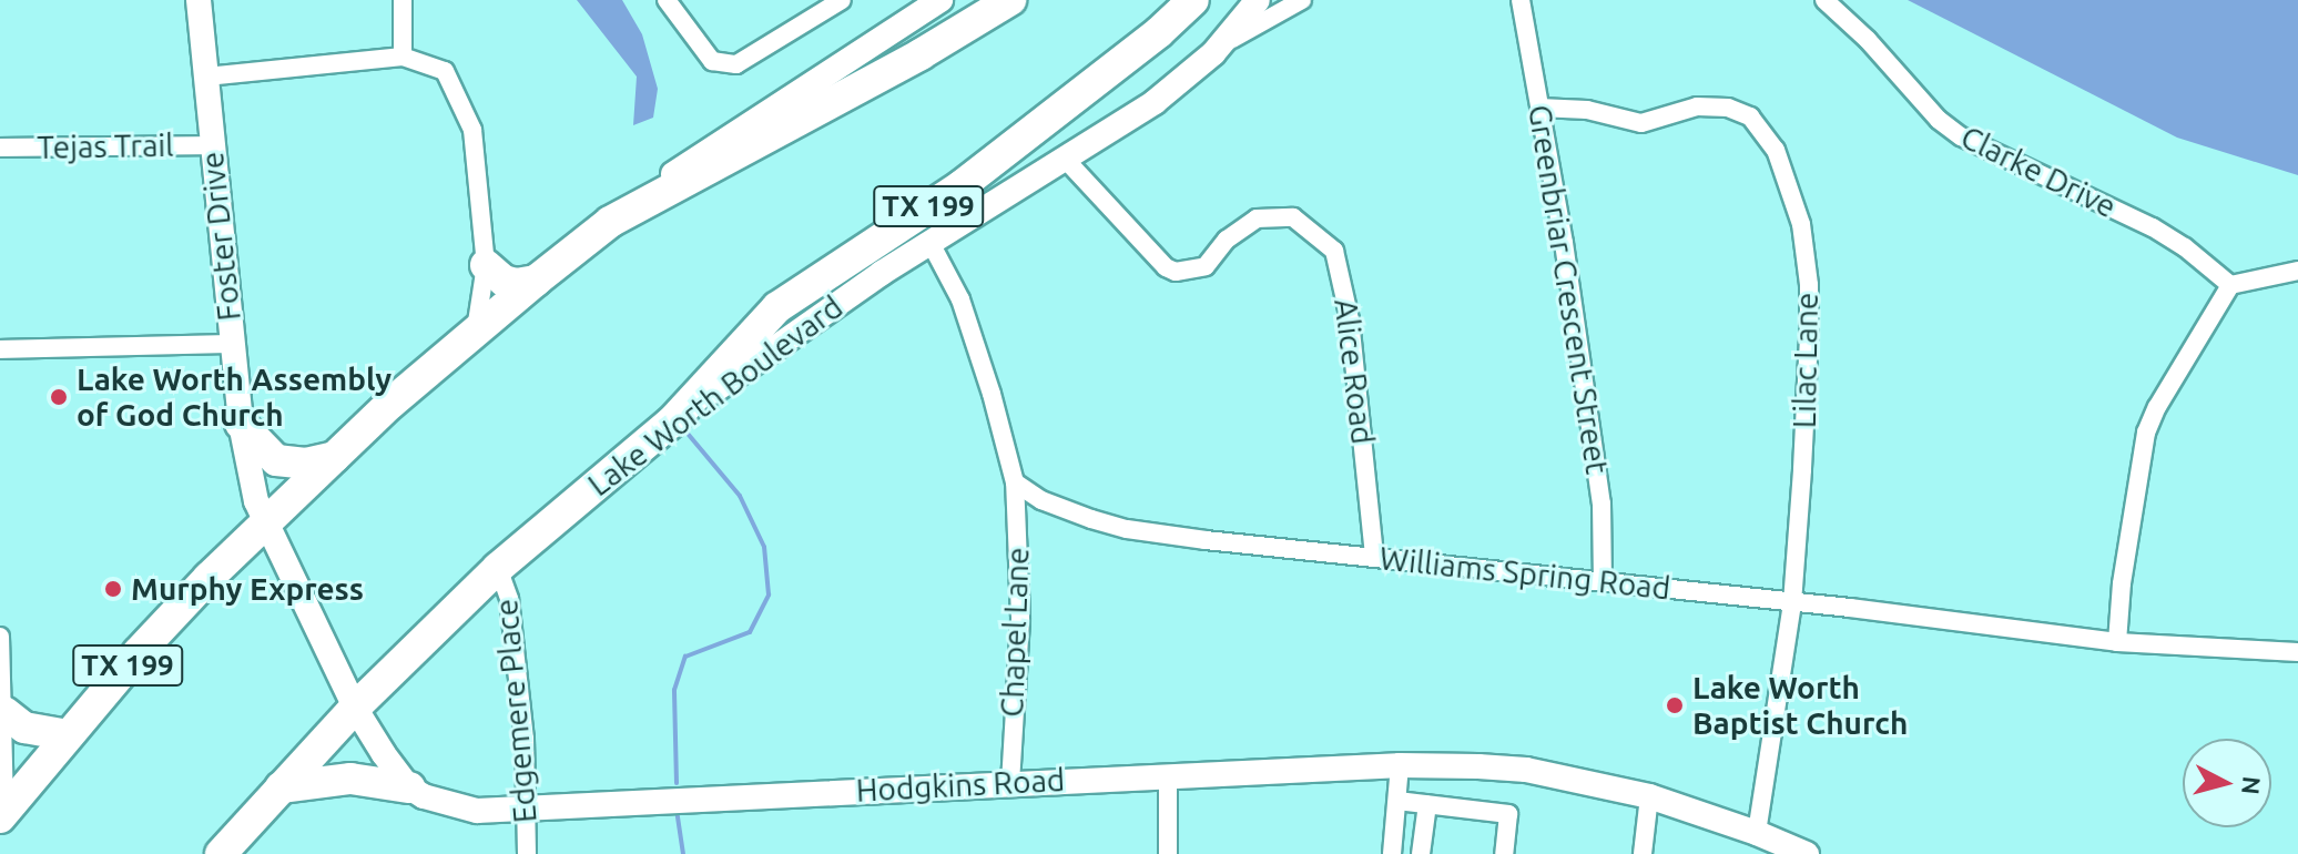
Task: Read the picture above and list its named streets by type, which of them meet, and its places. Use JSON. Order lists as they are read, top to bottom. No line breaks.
{"streets":{"highway":["TX 199","Lake Worth Boulevard"],"street":["Tejas Trail","Clarke Drive","Foster Drive","Greenbriar Crescent Street","Lilac Lane","Alice Road","Williams Spring Road","Chapel Lane","Edgemere Place","Hodgkins Road"]},"crossings":[["Tejas Trail","Foster Drive"],["TX 199","Foster Drive"],["TX 199","Lake Worth Boulevard"],["Greenbriar Crescent Street","Lilac Lane"],["Greenbriar Crescent Street","Williams Spring Road"],["Lilac Lane","Williams Spring Road"],["Lilac Lane","Hodgkins Road"],["Alice Road","Lake Worth Boulevard"],["Alice Road","Williams Spring Road"],["Lake Worth Boulevard","Edgemere Place"],["Williams Spring Road","Chapel Lane"],["Chapel Lane","Hodgkins Road"],["Edgemere Place","Hodgkins Road"]],"places":["Lake Worth Assembly of God Church","Murphy Express","Lake Worth Baptist Church"],"north":"right"}
